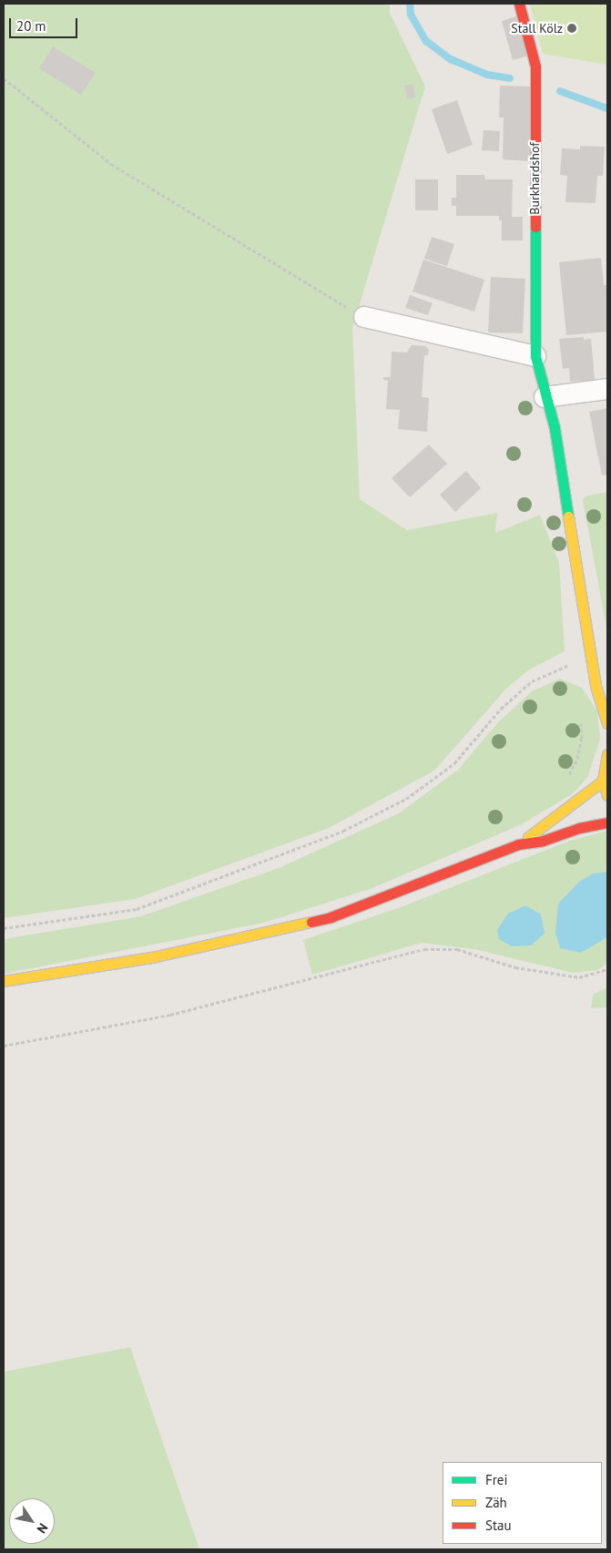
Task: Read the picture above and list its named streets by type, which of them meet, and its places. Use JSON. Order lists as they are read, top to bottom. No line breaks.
{"streets":{"main road":["Burkhardshof"]},"places":["Stall Kölz"],"legend":["Frei","Zäh","Stau"],"scale_bar":"20 m","north":"bottom right"}
